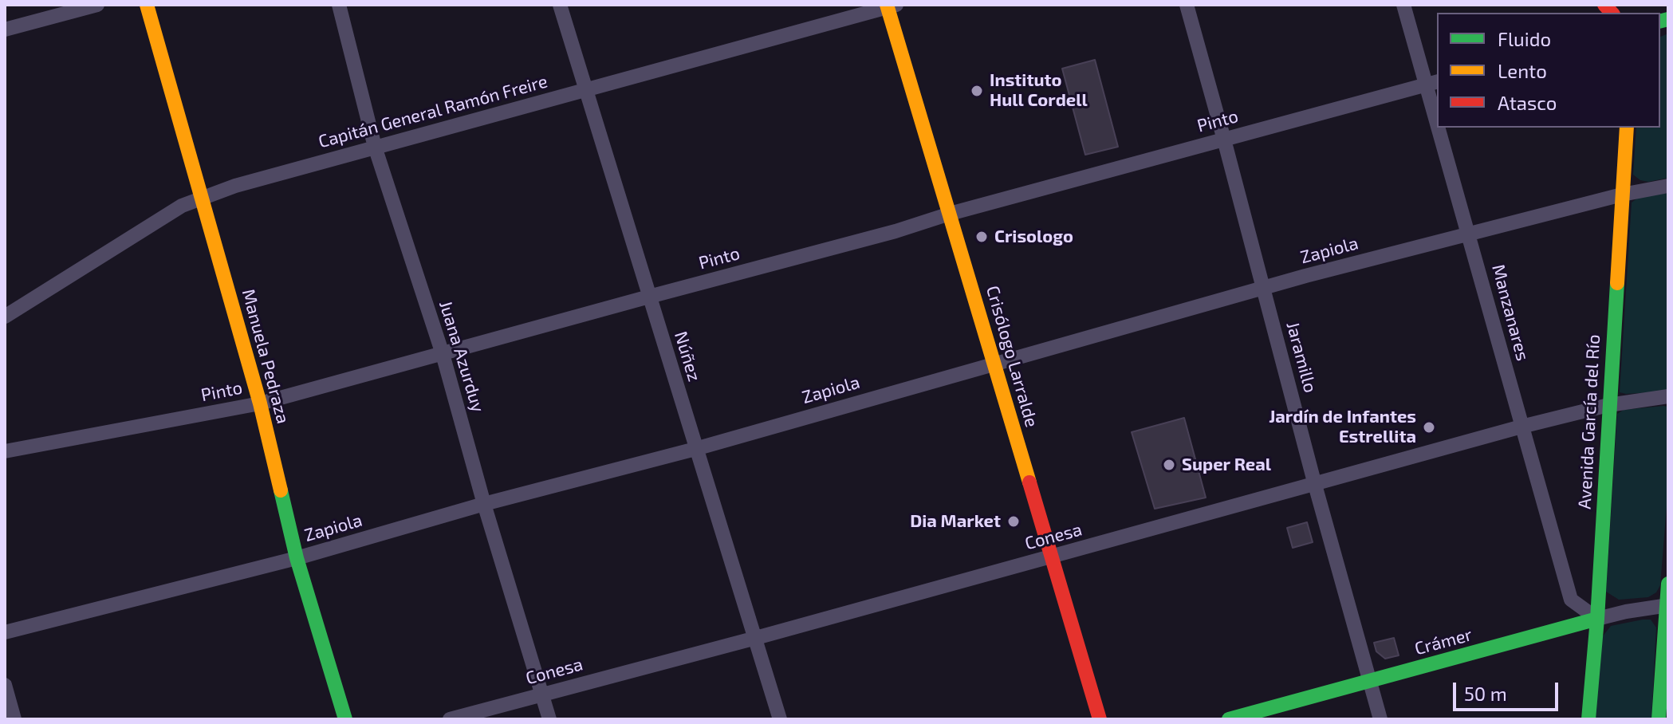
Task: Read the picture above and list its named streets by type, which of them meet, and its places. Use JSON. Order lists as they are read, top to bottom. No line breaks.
{"streets":{"street":["Capitán General Ramón Freire","Pinto","Zapiola","Manzanares","Manuela Pedraza","Juana Azurduy","Núñez","Crisólogo Larralde","Jaramillo","Avenida García del Río","Conesa","Crámer"]},"crossings":[["Capitán General Ramón Freire","Manuela Pedraza"],["Capitán General Ramón Freire","Juana Azurduy"],["Capitán General Ramón Freire","Núñez"],["Capitán General Ramón Freire","Crisólogo Larralde"],["Pinto","Manzanares"],["Pinto","Manuela Pedraza"],["Pinto","Juana Azurduy"],["Pinto","Núñez"],["Pinto","Crisólogo Larralde"],["Pinto","Jaramillo"],["Zapiola","Manzanares"],["Zapiola","Manuela Pedraza"],["Zapiola","Juana Azurduy"],["Zapiola","Núñez"],["Zapiola","Crisólogo Larralde"],["Zapiola","Jaramillo"],["Zapiola","Avenida García del Río"],["Manzanares","Avenida García del Río"],["Manzanares","Conesa"],["Manzanares","Crámer"],["Juana Azurduy","Conesa"],["Núñez","Conesa"],["Crisólogo Larralde","Conesa"],["Jaramillo","Conesa"],["Jaramillo","Crámer"],["Avenida García del Río","Conesa"],["Avenida García del Río","Crámer"]],"places":["Instituto Hull Cordell","Crisologo","Jardín de Infantes Estrellita","Super Real","Dia Market"],"legend":["Fluido","Lento","Atasco"],"scale_bar":"50 m"}
